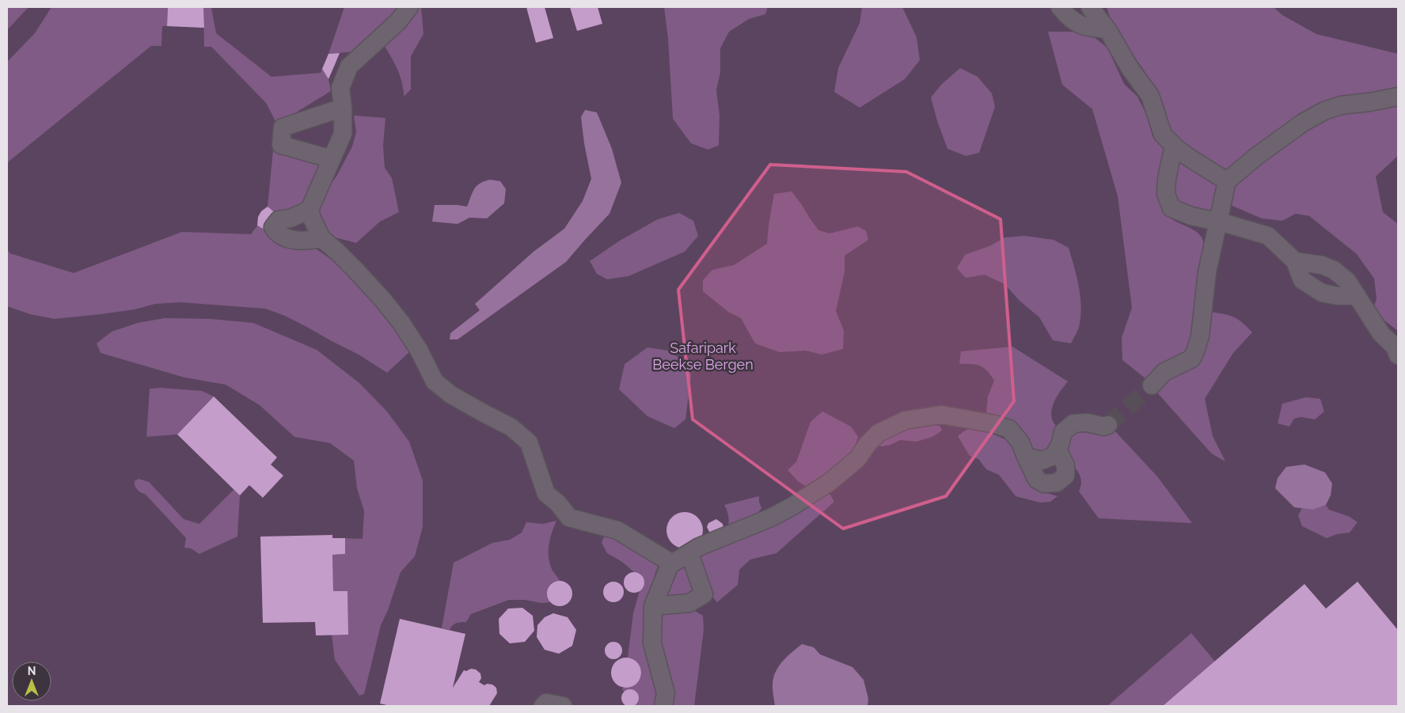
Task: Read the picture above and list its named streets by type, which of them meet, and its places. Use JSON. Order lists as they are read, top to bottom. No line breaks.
{"parks":["Safaripark Beekse Bergen"],"north":"top"}
